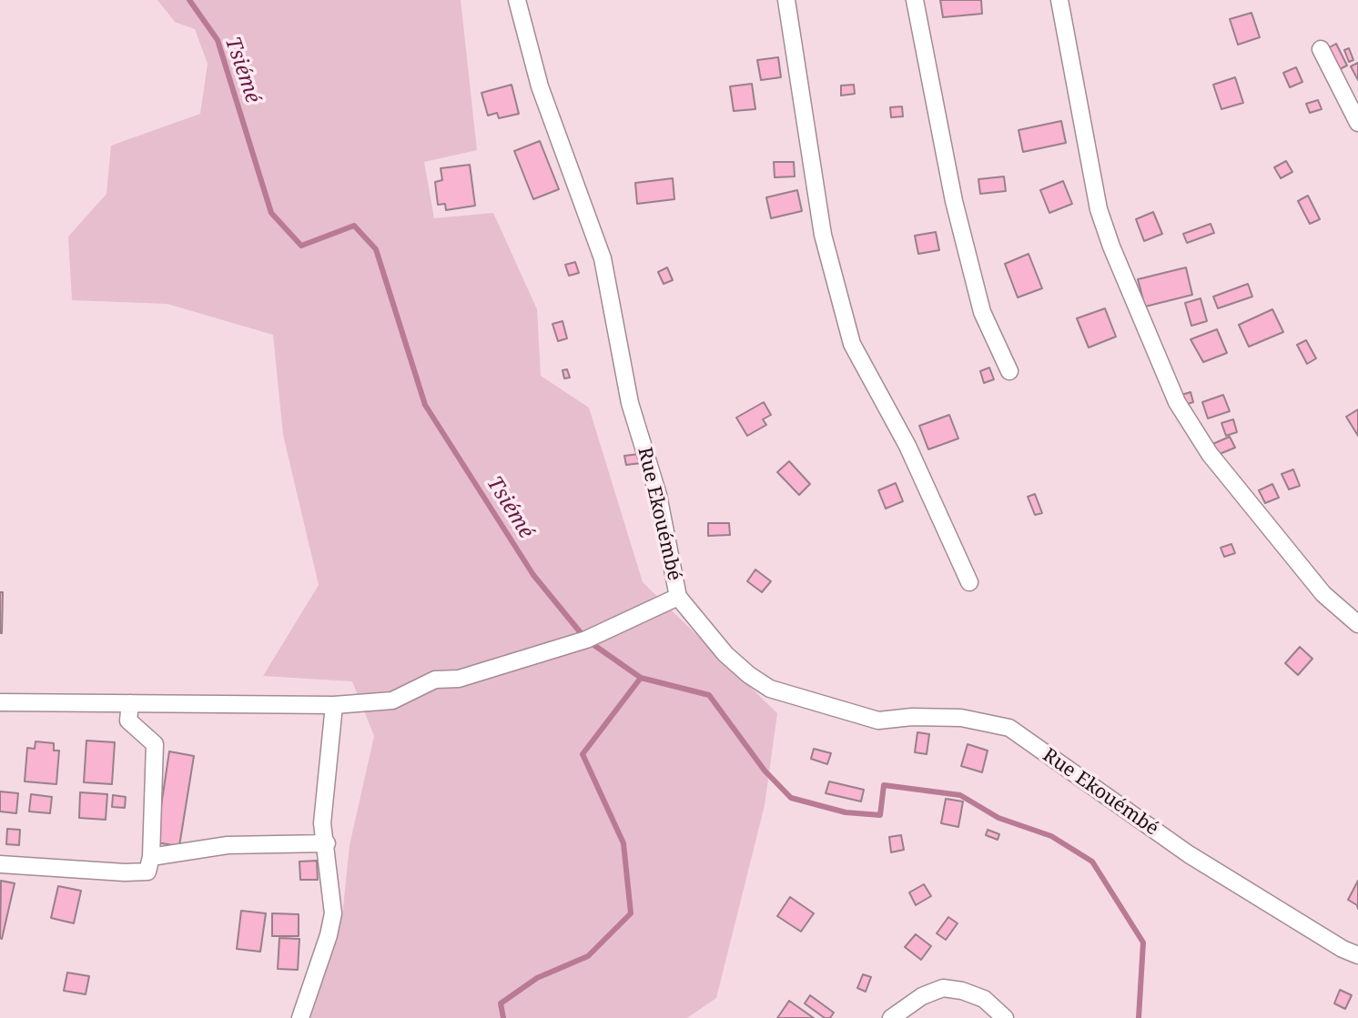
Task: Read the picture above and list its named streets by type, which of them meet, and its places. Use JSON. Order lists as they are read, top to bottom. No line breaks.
{"streets":{"street":["Rue Ekouémbé"]},"water":["Tsiémé"]}
